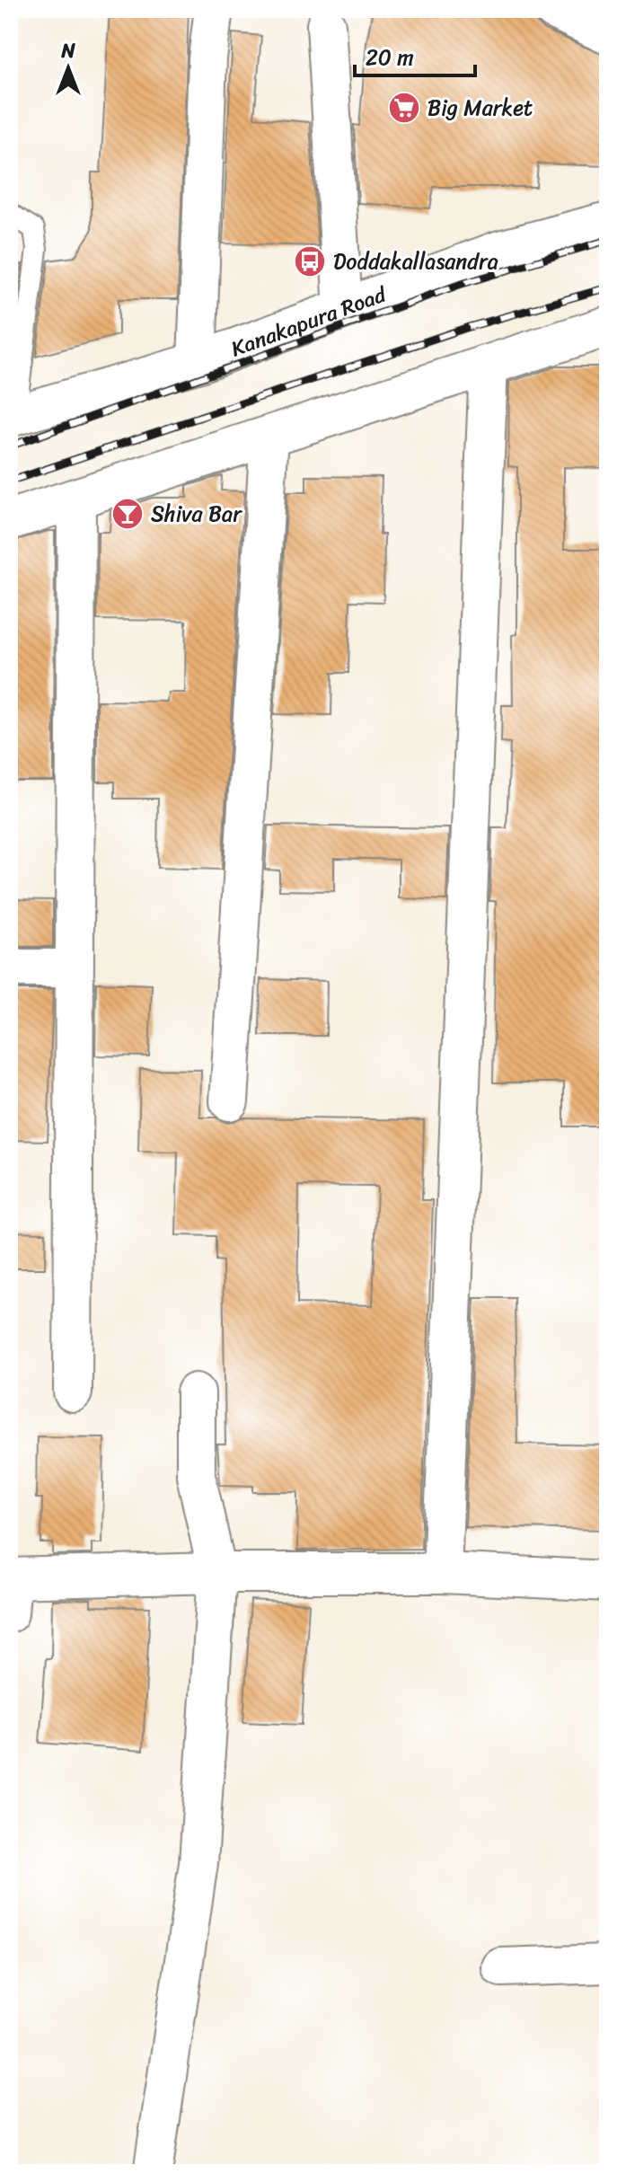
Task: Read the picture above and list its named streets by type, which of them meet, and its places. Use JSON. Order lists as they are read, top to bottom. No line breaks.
{"streets":{"main road":["Kanakapura Road"]},"places":{"supermarket":["Big Market"],"bus stop":["Doddakallasandra"],"bar":["Shiva Bar"]},"scale_bar":"20 m","north":"top"}
